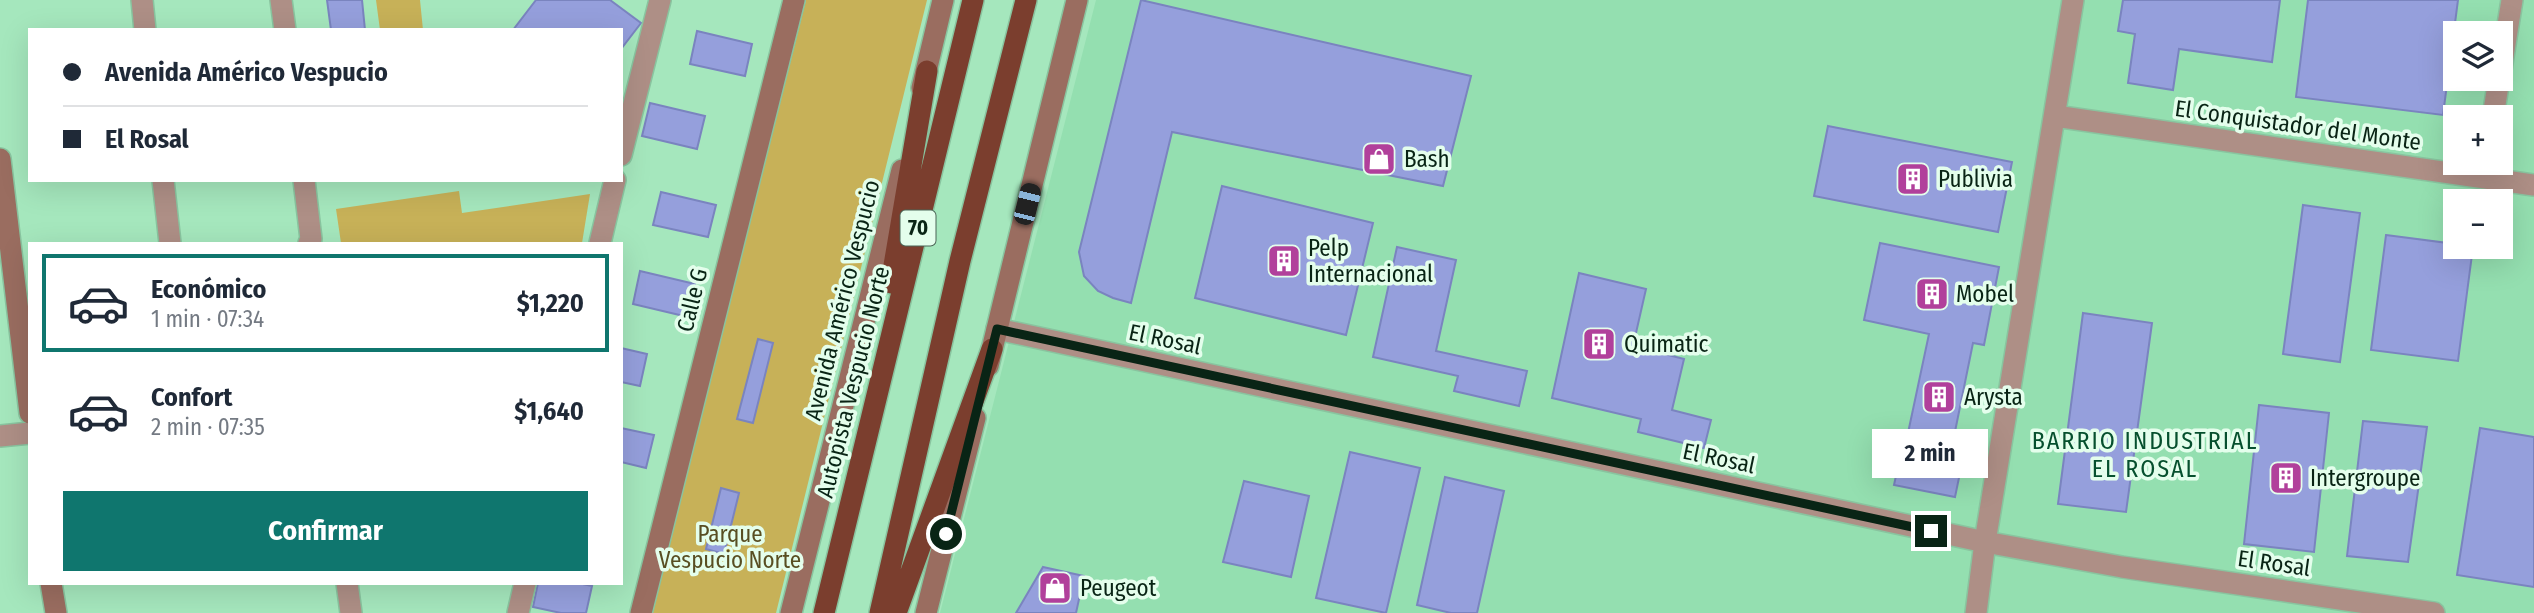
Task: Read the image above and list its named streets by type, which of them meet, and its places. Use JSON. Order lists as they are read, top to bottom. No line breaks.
{"streets":{"highway":["70","Autopista Vespucio Norte"],"main road":["Calle G","Avenida Américo Vespucio"],"street":["El Conquistador del Monte","El Rosal"]},"districts":["BARRIO INDUSTRIAL EL ROSAL"],"parks":["Parque Vespucio Norte"],"places":{"shop":["Bash","Peugeot"],"building":["Publivia","Pelp Internacional","Mobel","Quimatic","Arysta","Intergroupe"]},"page":{"map_buttons":["+","−"],"banner":["Avenida Américo Vespucio","El Rosal"],"list":[{"name":"Económico","note":"1 min · 07:34","value":"$1,220"},{"name":"Confort","note":"2 min · 07:35","value":"$1,640"}],"bubble":"2 min","buttons":"Confirmar"}}
